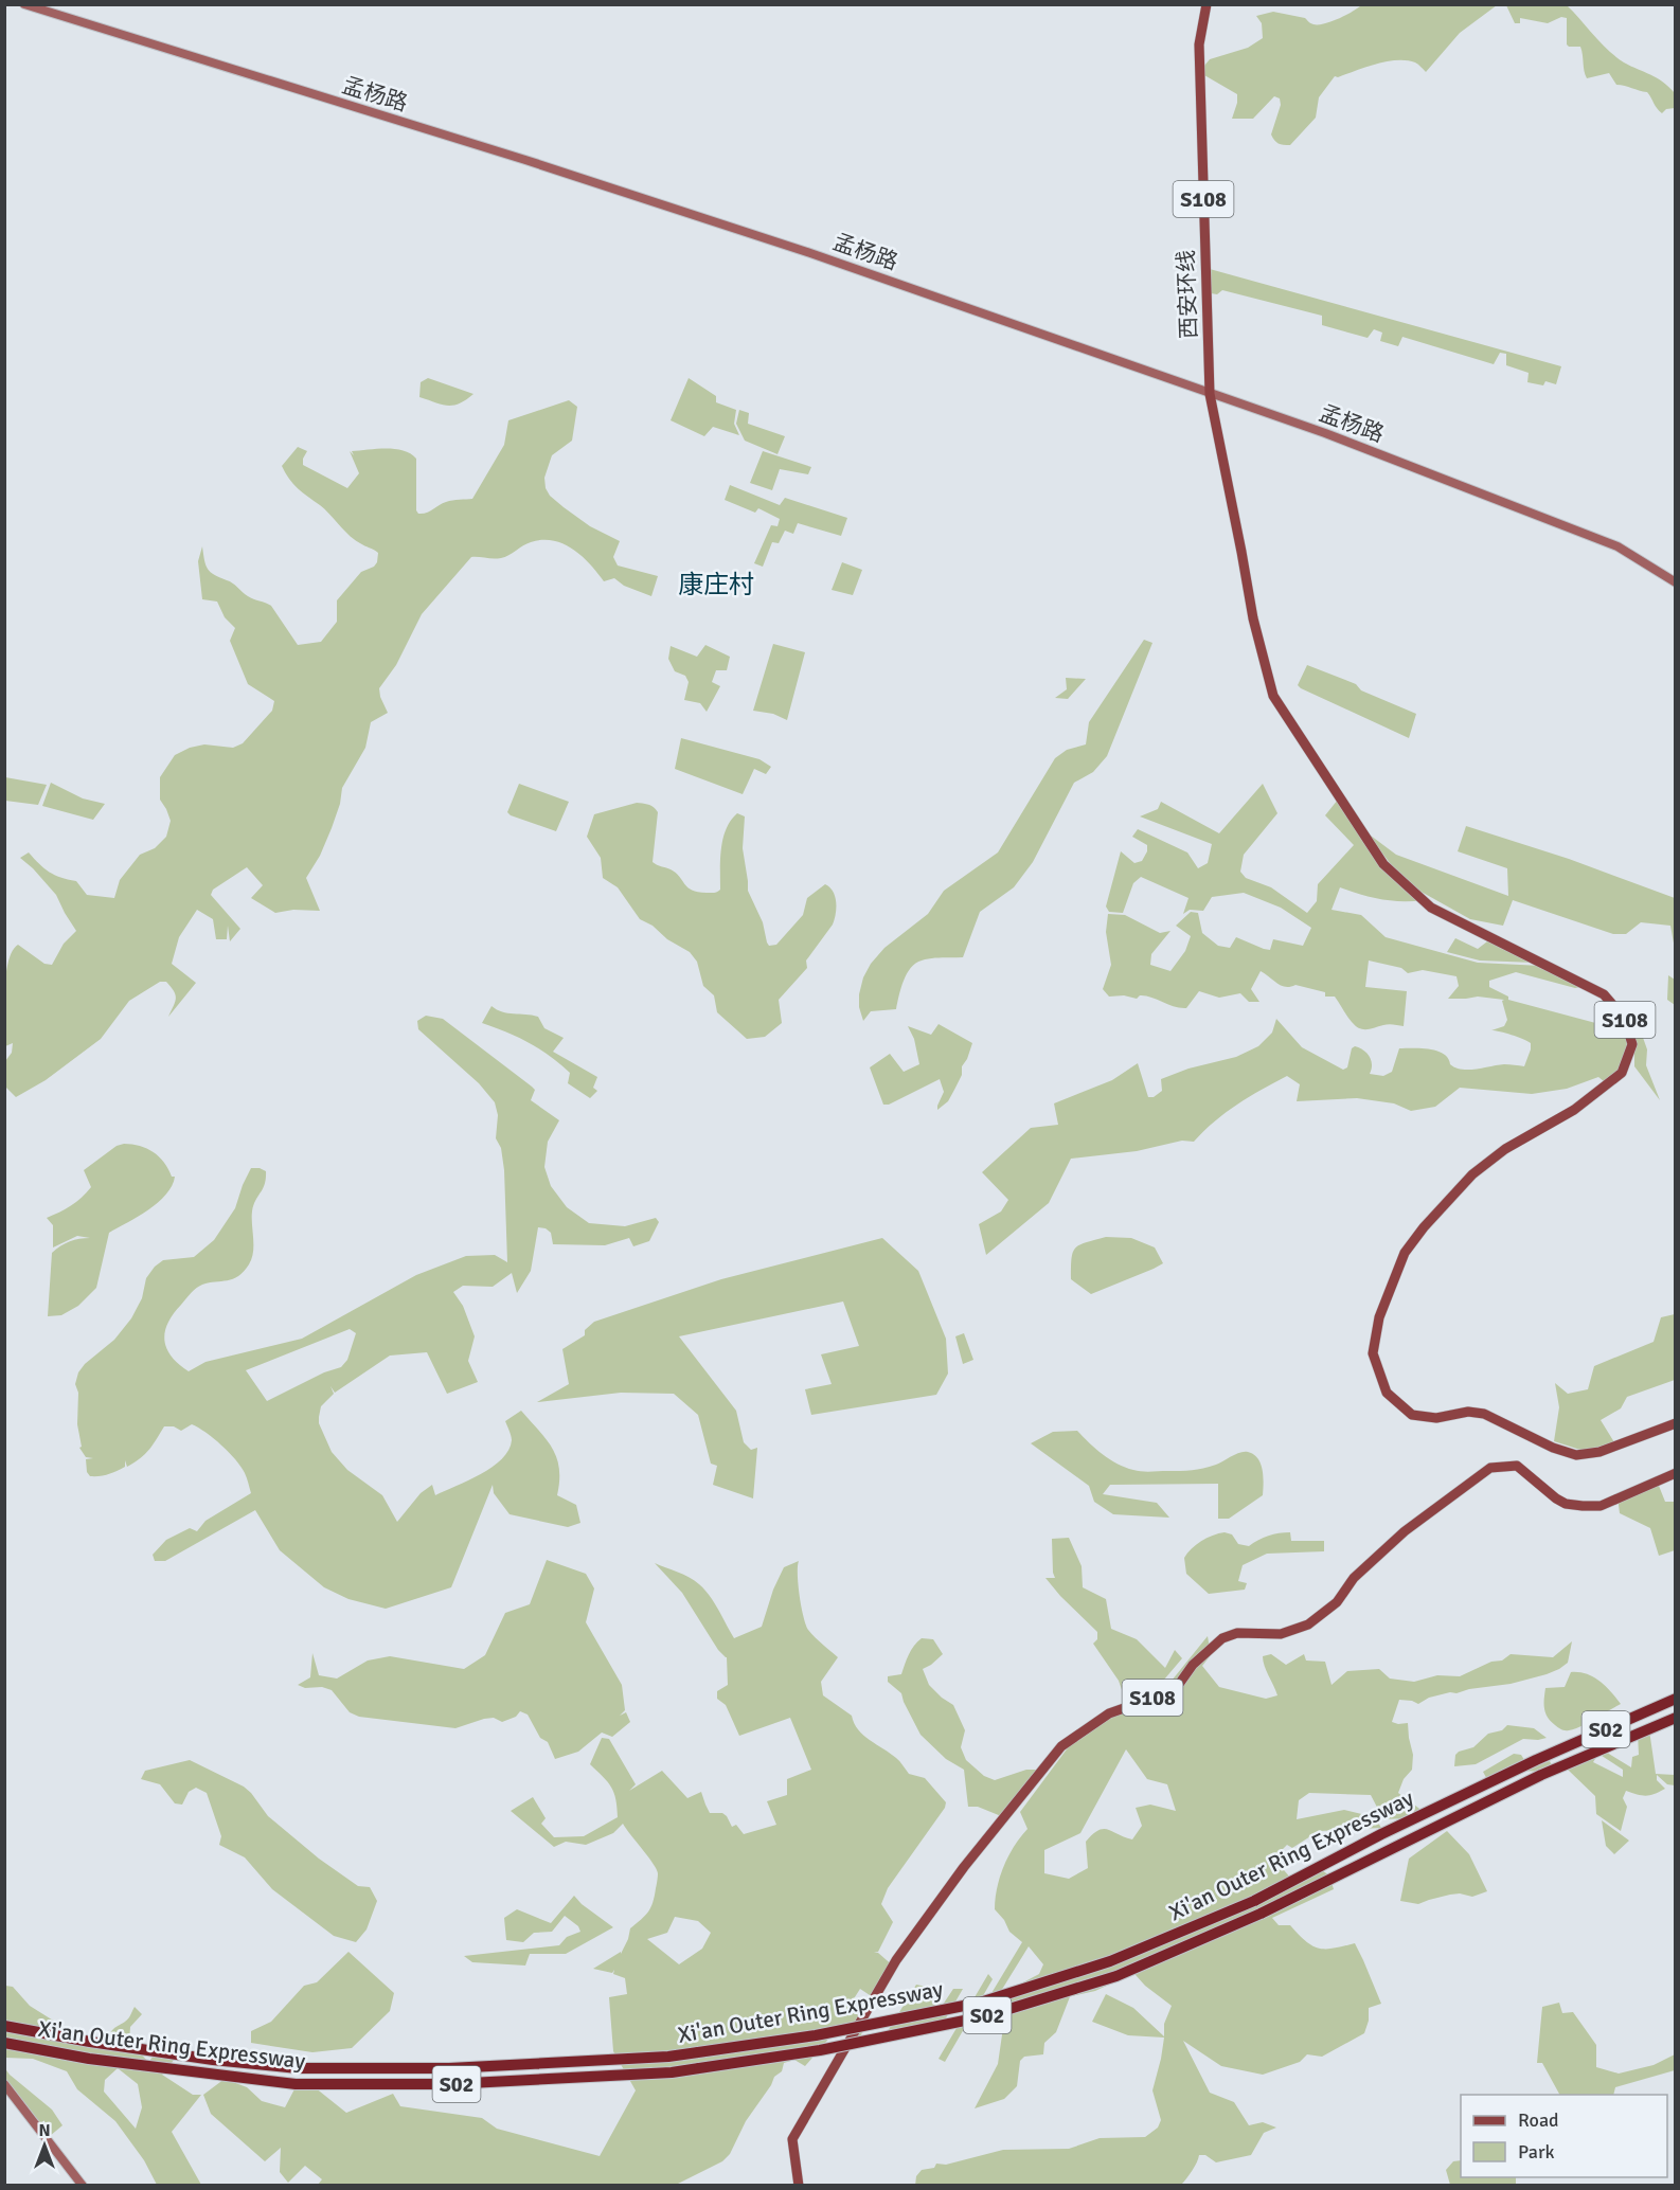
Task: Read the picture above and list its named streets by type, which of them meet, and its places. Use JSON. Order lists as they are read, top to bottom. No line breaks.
{"streets":{"highway":["S02","Xi'an Outer Ring Expressway"],"main road":["S108","西安环线"],"street":["孟杨路"]},"crossings":[["孟杨路","S108"],["孟杨路","西安环线"],["S108","西安环线"]],"districts":["康庄村"],"legend":["Road","Park"],"north":"top"}
